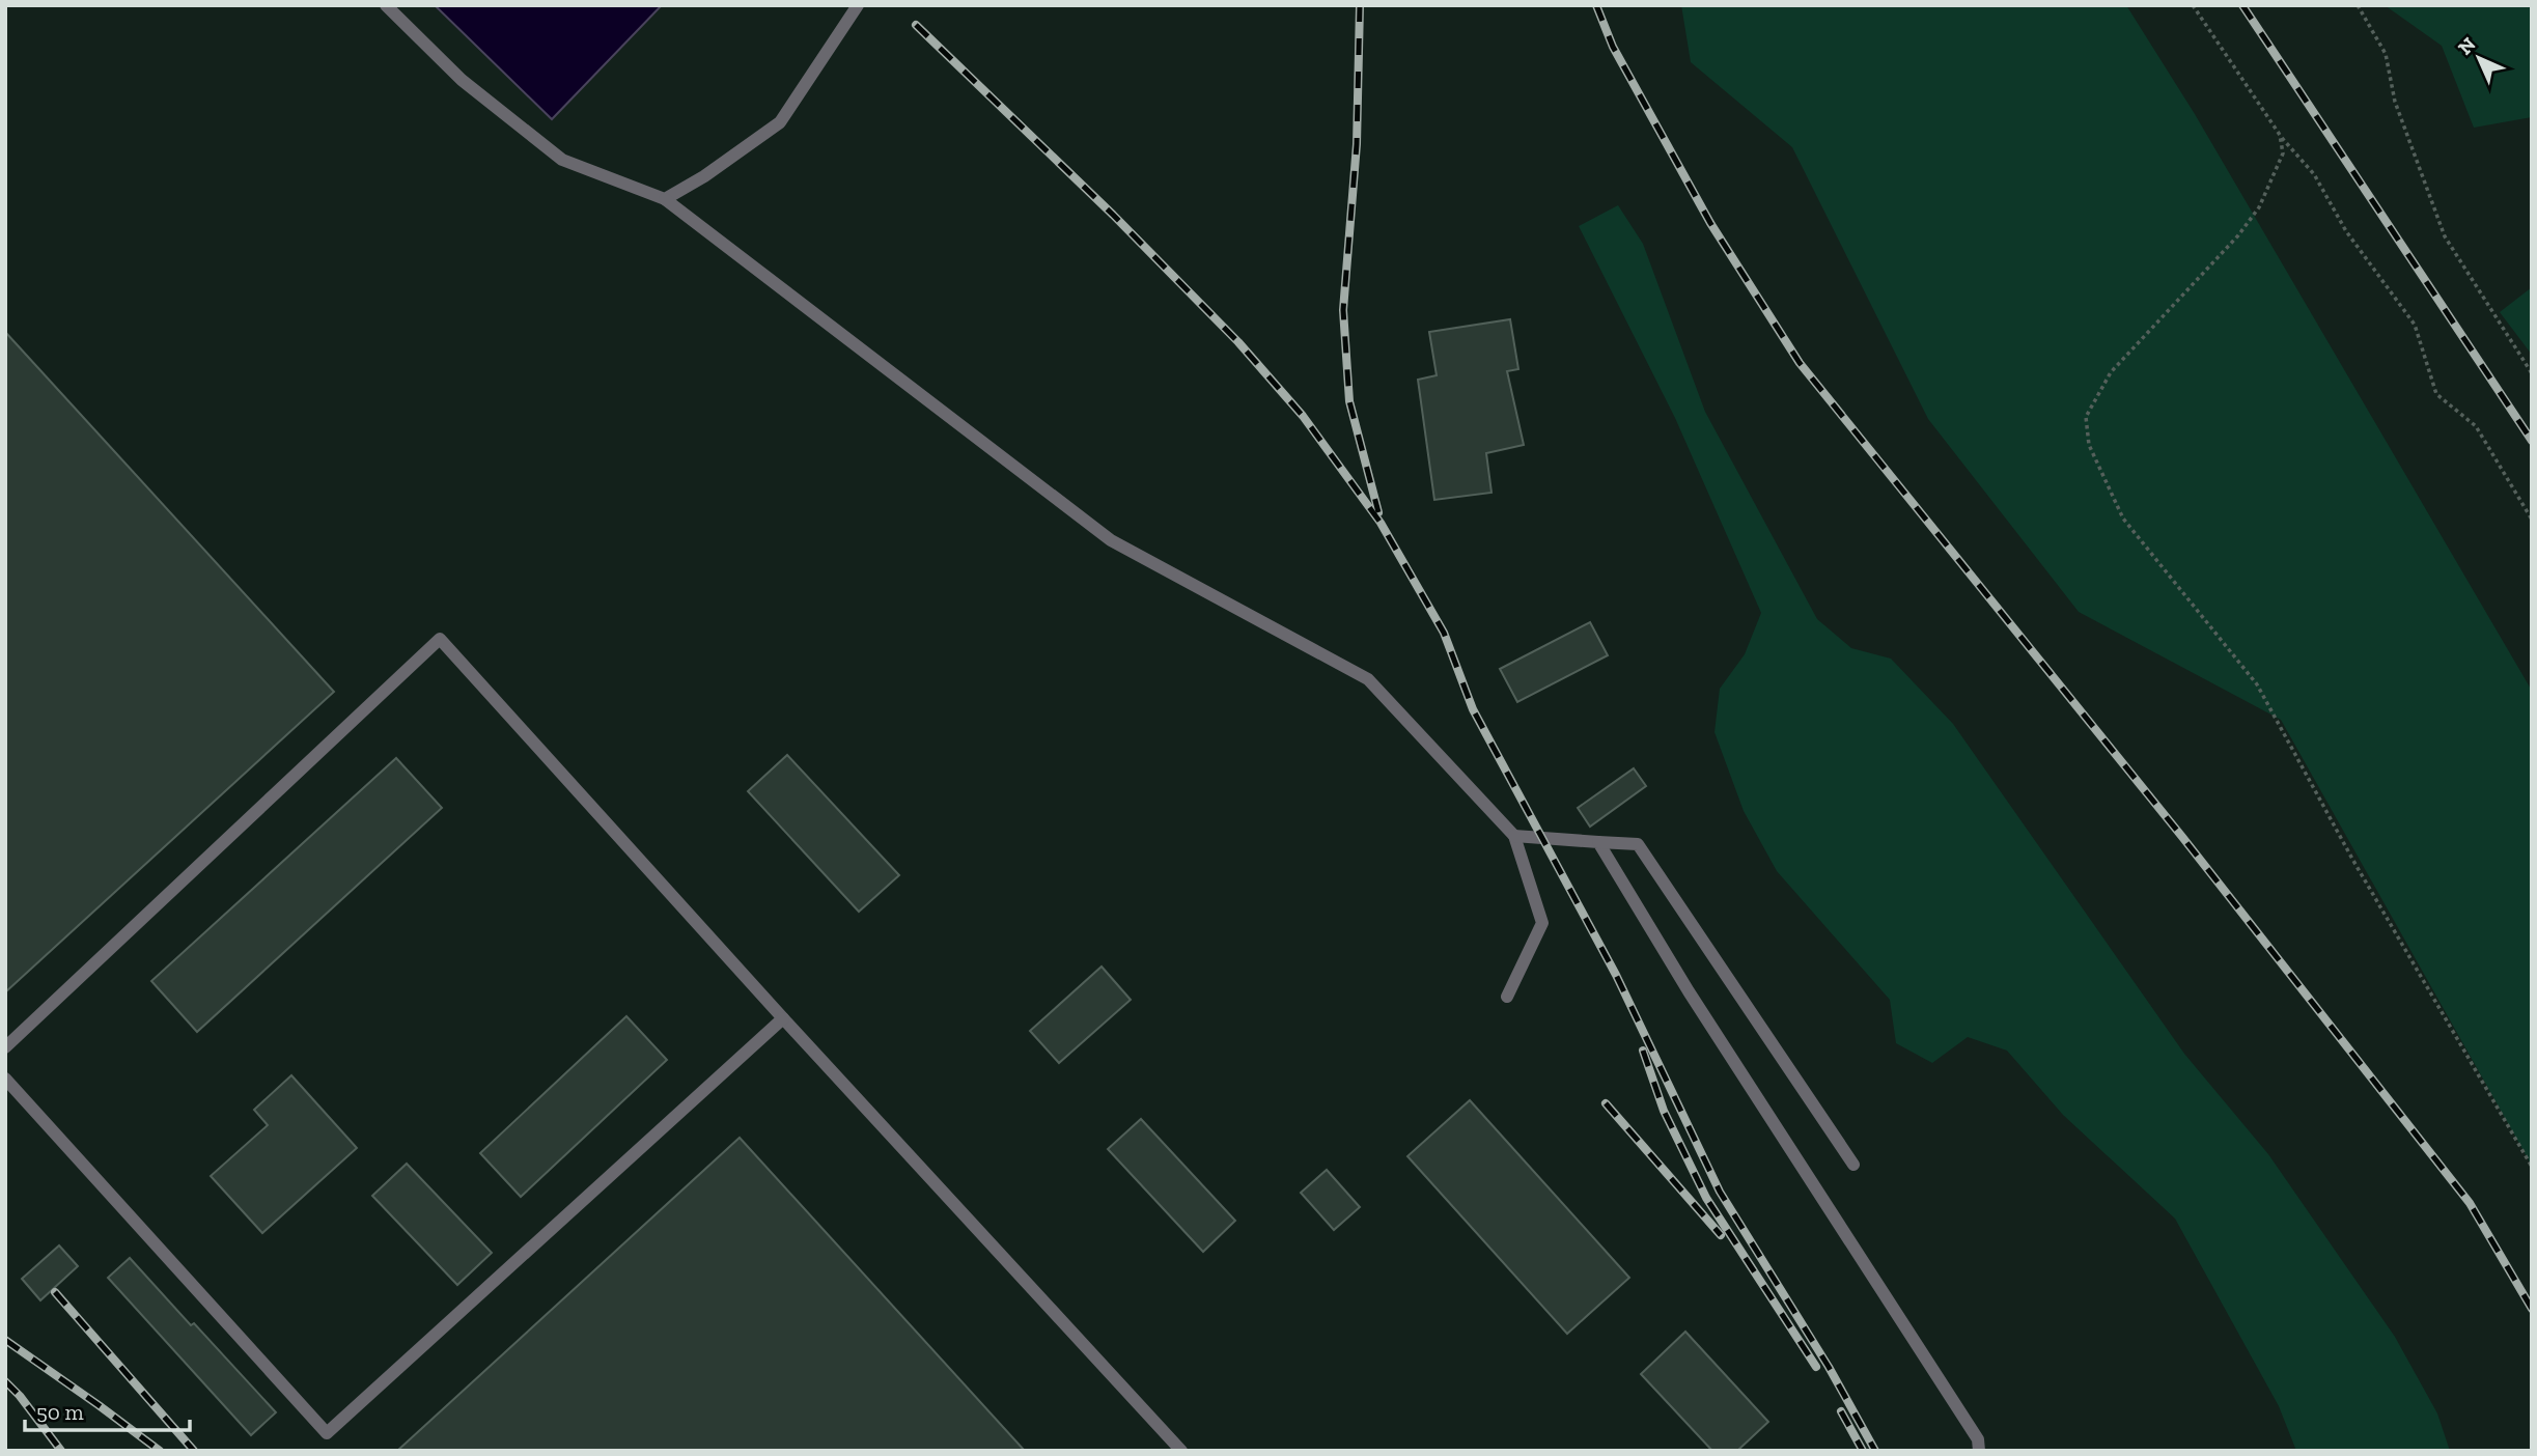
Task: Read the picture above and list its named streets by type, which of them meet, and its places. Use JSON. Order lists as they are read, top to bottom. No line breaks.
{"scale_bar":"50 m","north":"top left"}
